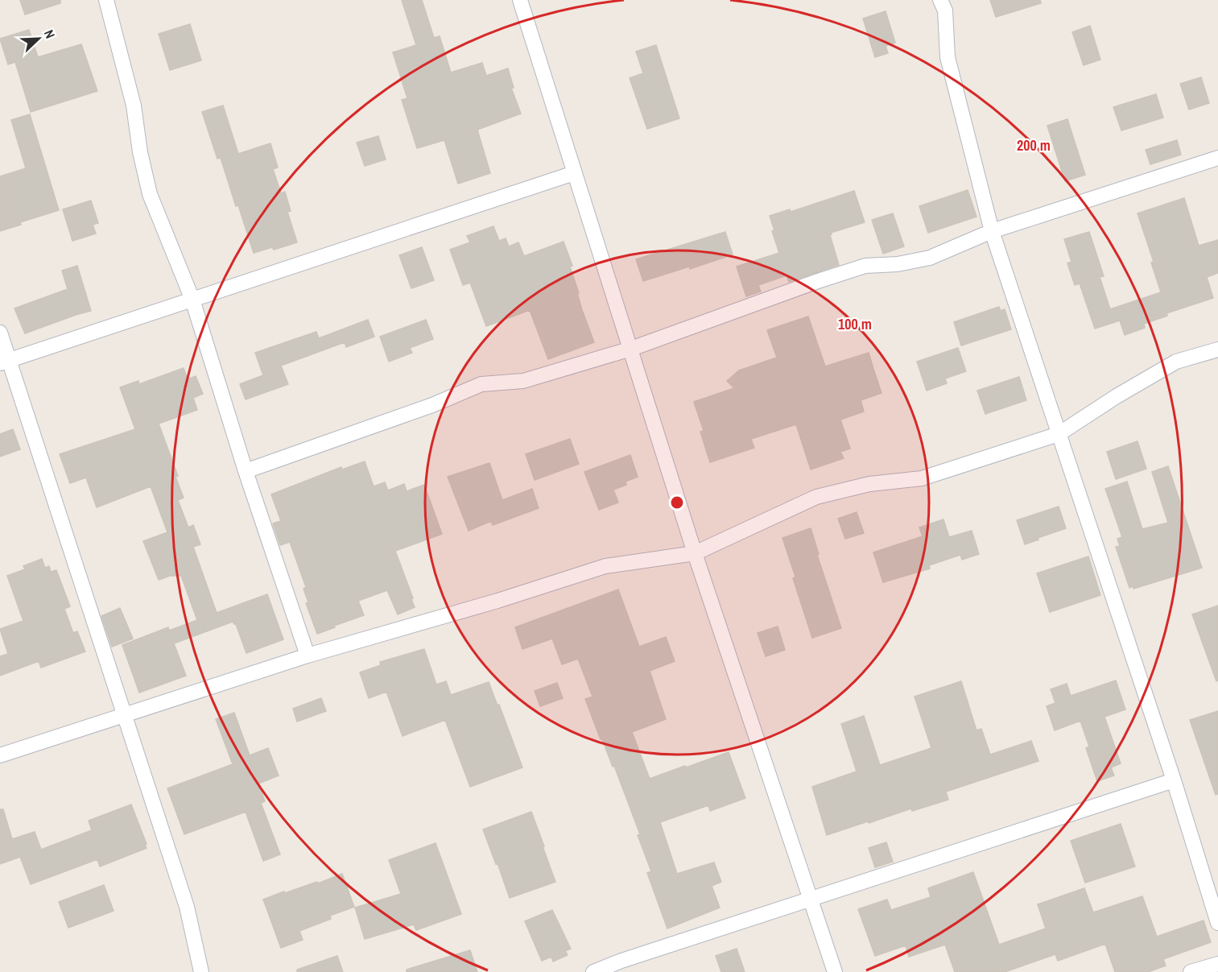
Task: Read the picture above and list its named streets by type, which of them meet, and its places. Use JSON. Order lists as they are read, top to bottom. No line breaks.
{"north":"top right","rings":["200 m","100 m"]}
